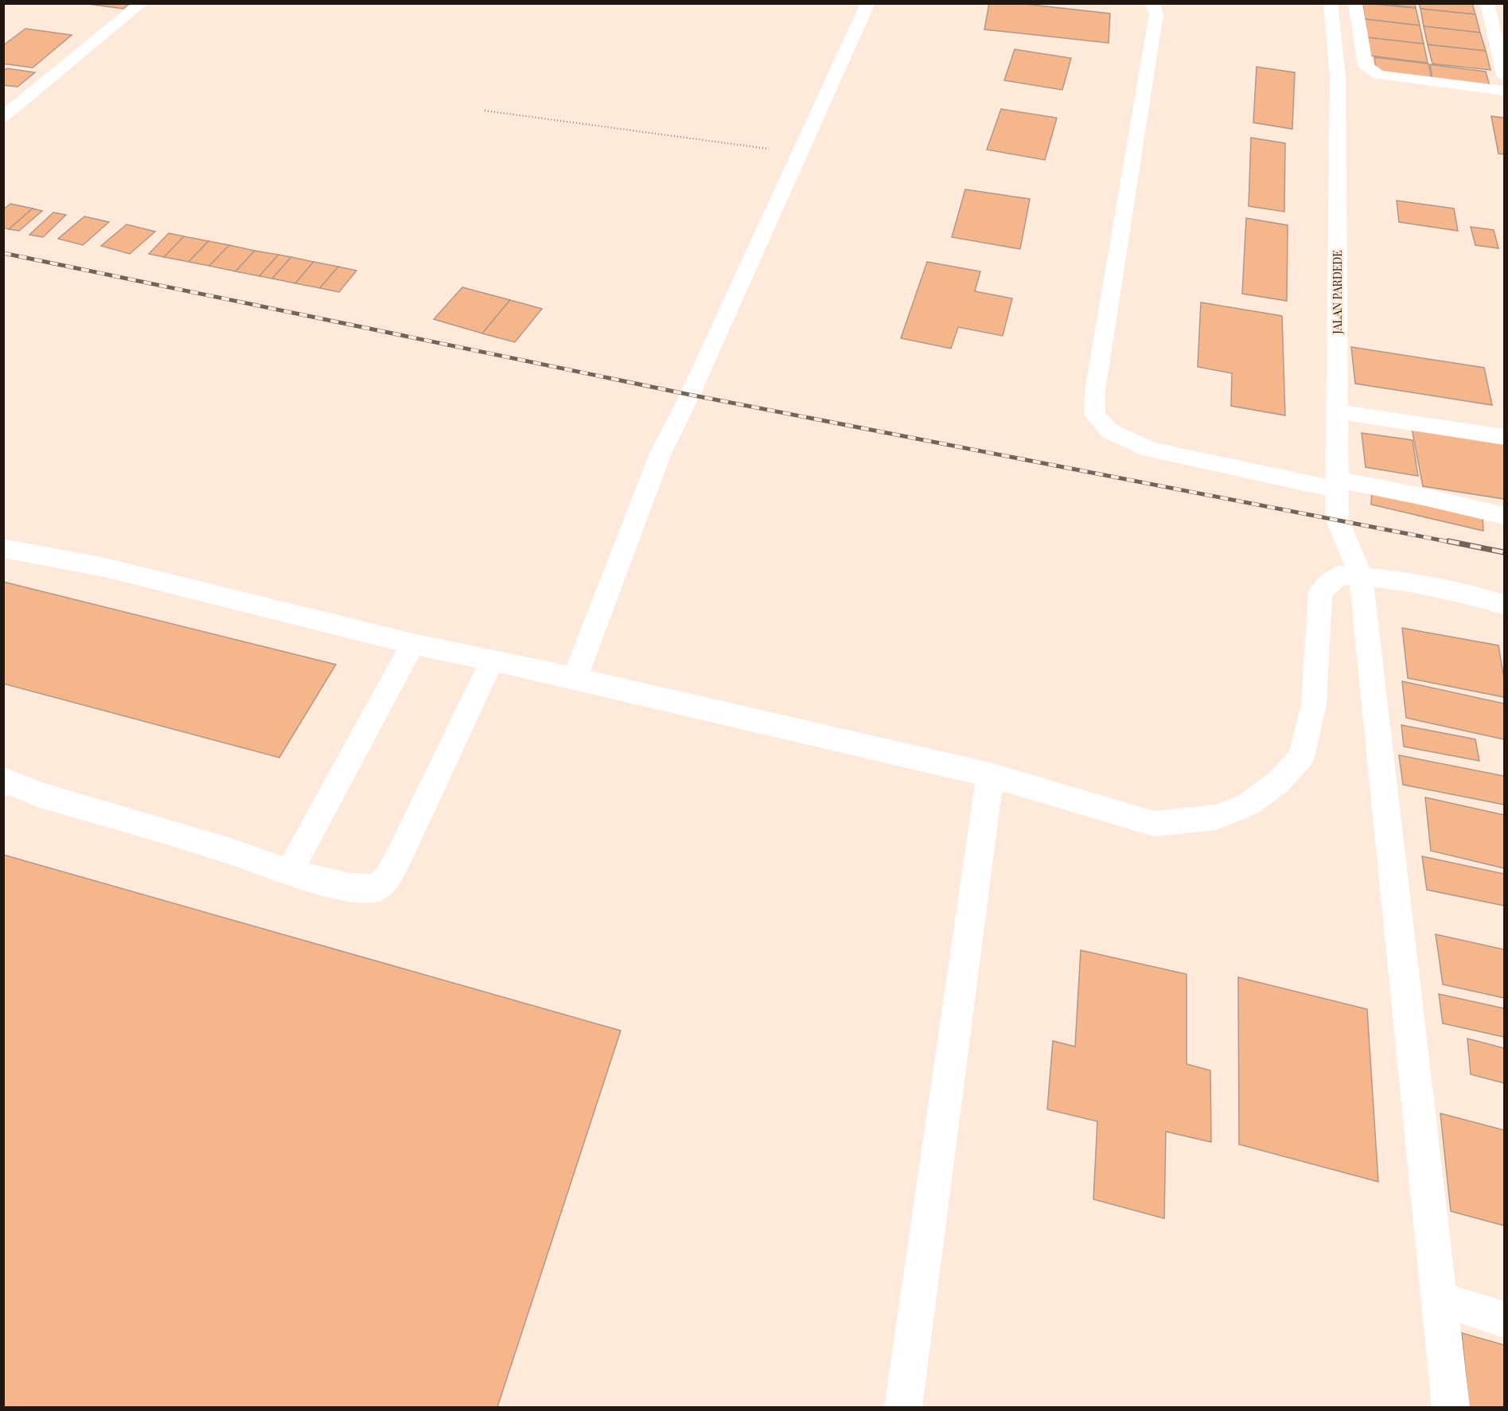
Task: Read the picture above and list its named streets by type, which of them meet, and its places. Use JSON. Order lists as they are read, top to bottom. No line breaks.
{"streets":{"street":["JALAN PARDEDE"]}}
